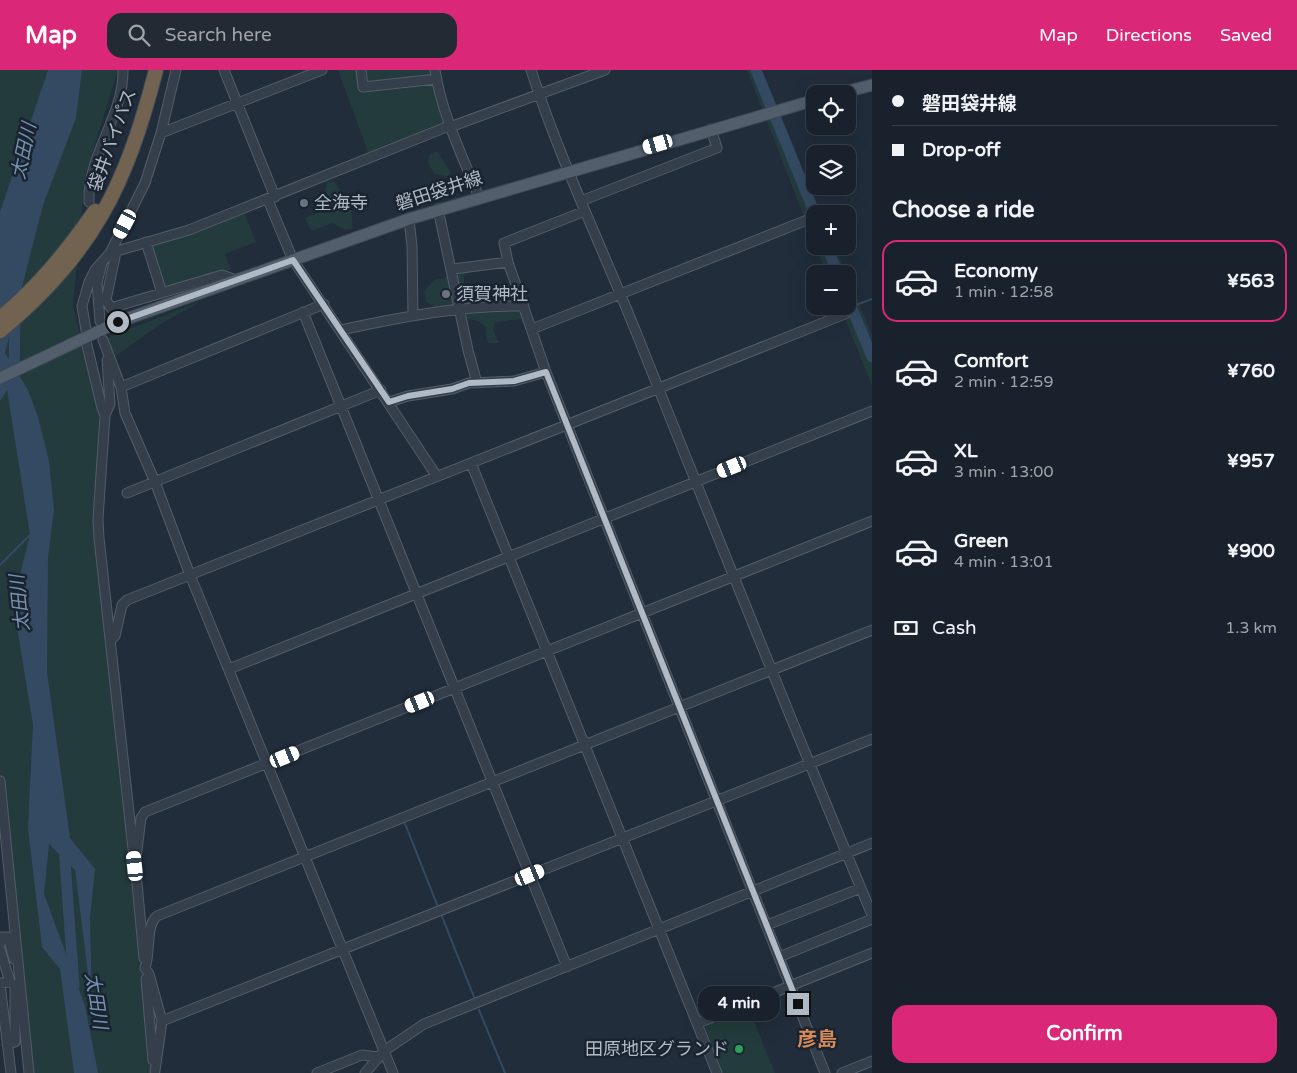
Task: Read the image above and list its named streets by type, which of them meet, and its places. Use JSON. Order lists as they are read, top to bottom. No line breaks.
{"streets":{"highway":["袋井バイパス"],"main road":["磐田袋井線"]},"districts":["彦島"],"water":["太田川"],"places":["全海寺","須賀神社","田原地区グランド"],"page":{"header":"Map","search":"Search here","nav":["Map","Directions","Saved"],"banner":["磐田袋井線","Drop-off"],"map_buttons":["+","−"],"heading":"Choose a ride","list":[{"name":"Economy","note":"1 min · 12:58","value":"¥563"},{"name":"Comfort","note":"2 min · 12:59","value":"¥760"},{"name":"XL","note":"3 min · 13:00","value":"¥957"},{"name":"Green","note":"4 min · 13:01","value":"¥900"}],"pay":["Cash","1.3 km"],"bubble":"4 min","buttons":"Confirm"}}
